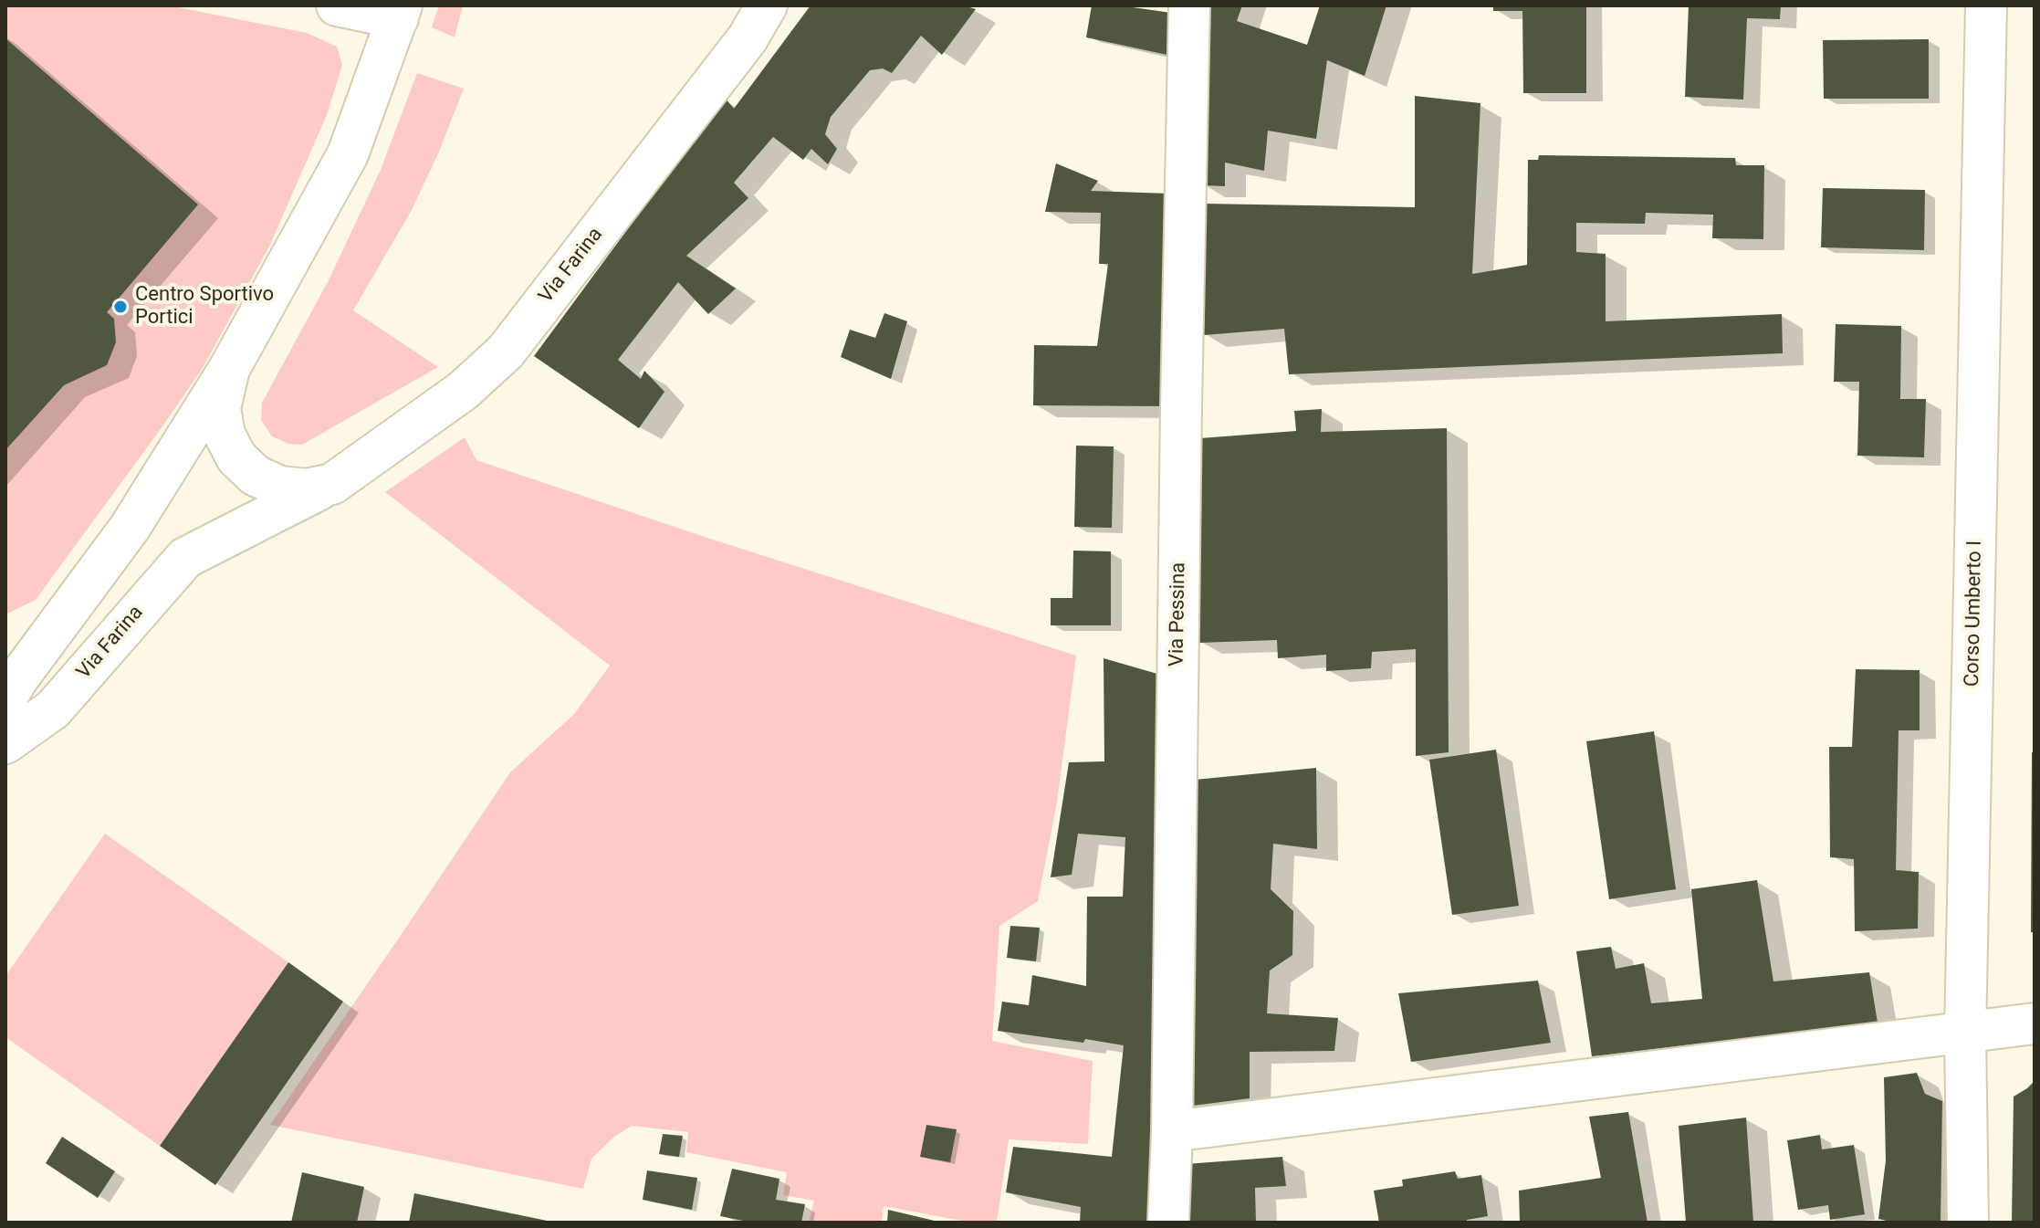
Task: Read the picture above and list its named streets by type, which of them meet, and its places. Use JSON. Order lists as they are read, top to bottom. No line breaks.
{"streets":{"street":["Via Farina","Corso Umberto I","Via Pessina"]},"places":["Centro Sportivo Portici"]}
